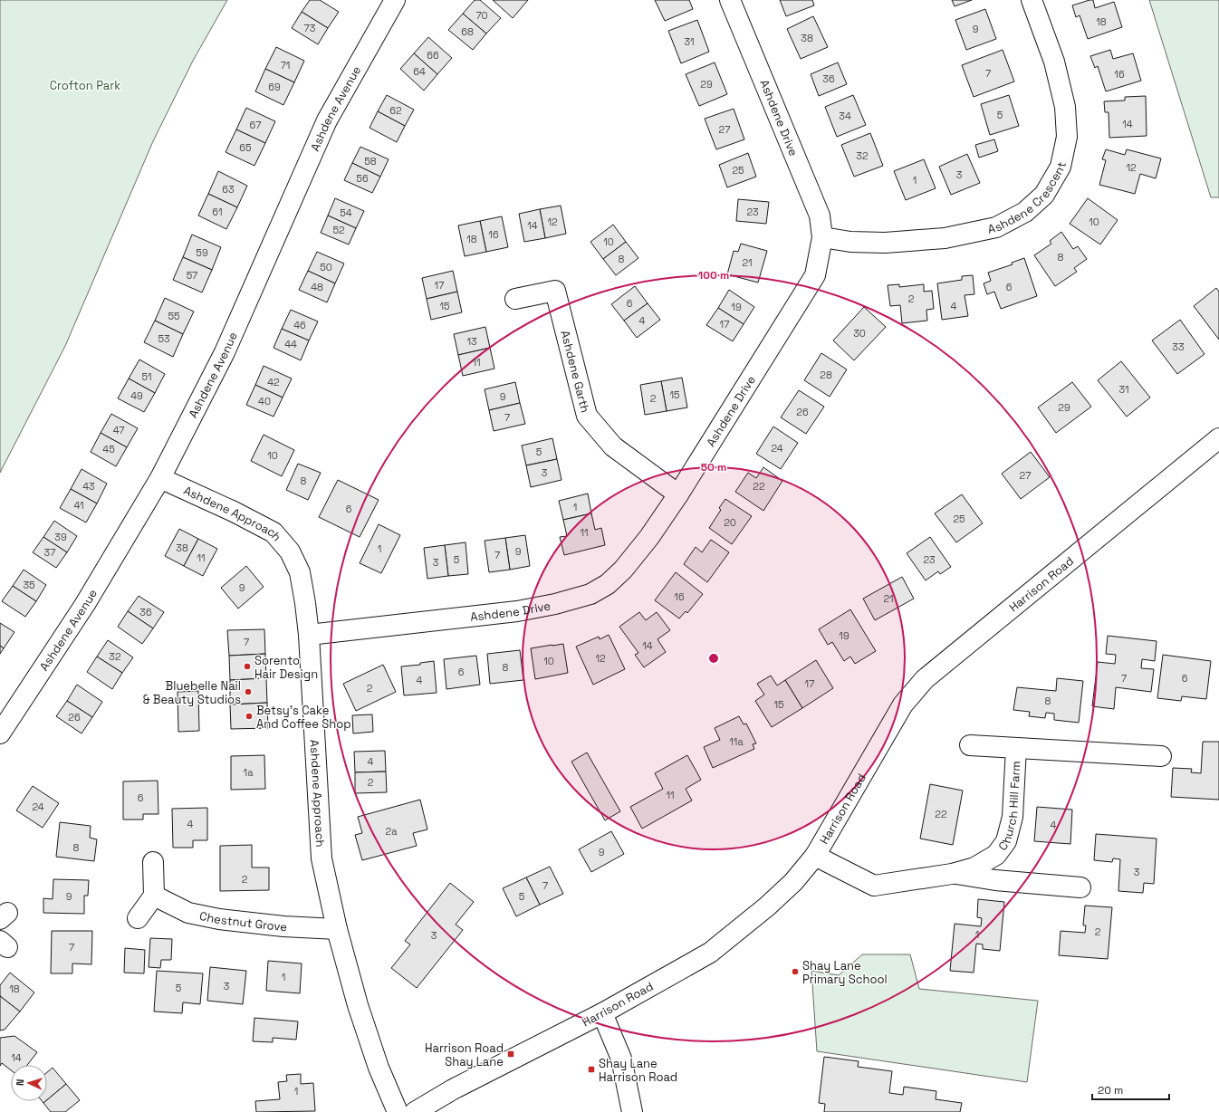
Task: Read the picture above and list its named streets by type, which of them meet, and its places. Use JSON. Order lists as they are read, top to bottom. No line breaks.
{"streets":{"street":["Ashdene Avenue","Ashdene Drive","Ashdene Crescent","Ashdene Garth","Ashdene Approach","Harrison Road","Church Hill Farm","Chestnut Grove"]},"crossings":[["Ashdene Avenue","Ashdene Approach"],["Ashdene Drive","Ashdene Crescent"],["Ashdene Drive","Ashdene Garth"],["Ashdene Drive","Ashdene Approach"],["Ashdene Approach","Chestnut Grove"],["Harrison Road","Church Hill Farm"]],"parks":["Crofton Park"],"places":{"other":["Sorento Hair Design","Bluebelle Nail & Beauty Studios","Betsy's Cake And Coffee Shop","Shay Lane Primary School"],"transit":["Harrison Road Shay Lane","Shay Lane Harrison Road"]},"house_numbers":["70","18","73","9","68","38","31","66","71","64","7","16","36","29","69","62","5","34","14","67","27","65","32","58","12","25","3","56","1","63","61","23","54","12","10","14","52","16","18","10","59","8","8","21","50","57","17","48","6","2","6","15","4","19","55","4","17","46","30","53","13","44","33","11","28","51","42","31","15","49","9","2","40","29","26","7","47","24","45","5","10","3","27","8","43","22","41","1","6","25","20","11","39","38","1","9","37","7","11","5","23","3","35","9","16","21","36","19","7","14","32","12","10","8","6","7","6","4","17","2","8","15","26","11a","4","1a","2","11","6","24","22","4","4","2a","8","9","3","2","7","9","5","2","1","3","7","1","3","5","18","14","1"],"scale_bar":"20 m","north":"left","rings":["100 m","50 m"]}
